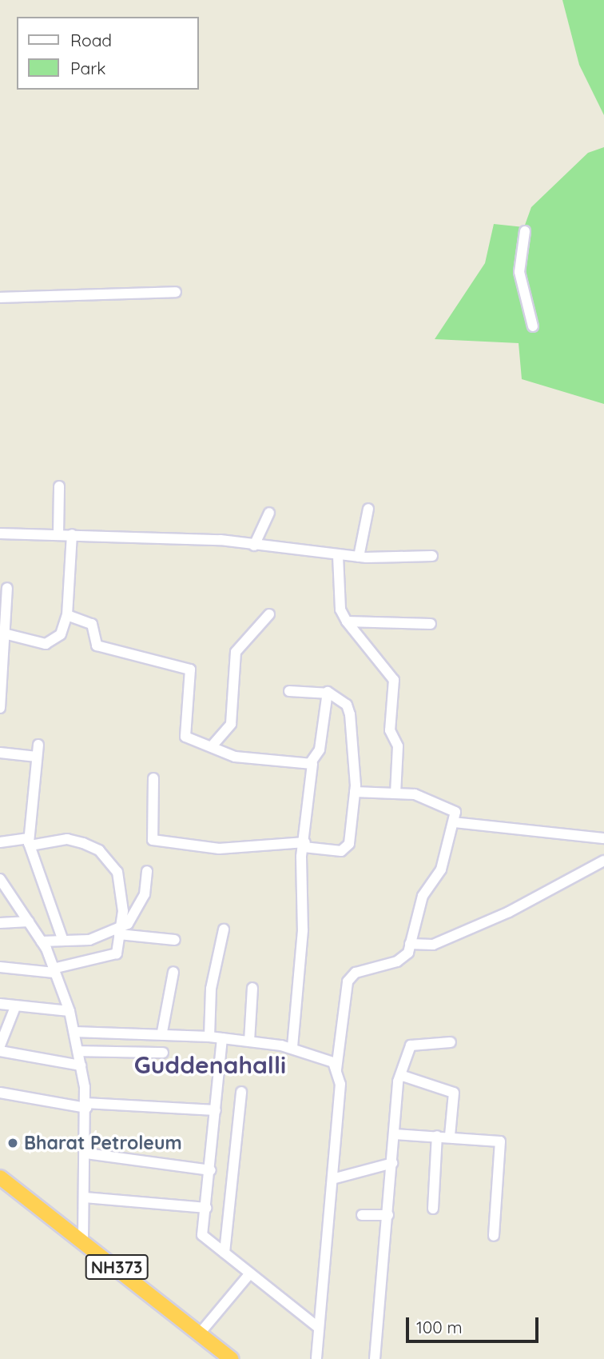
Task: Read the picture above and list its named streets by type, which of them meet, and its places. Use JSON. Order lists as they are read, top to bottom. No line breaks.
{"streets":{"highway":["NH373"]},"districts":["Guddenahalli"],"places":["Bharat Petroleum"],"legend":["Road","Park"],"scale_bar":"100 m"}
